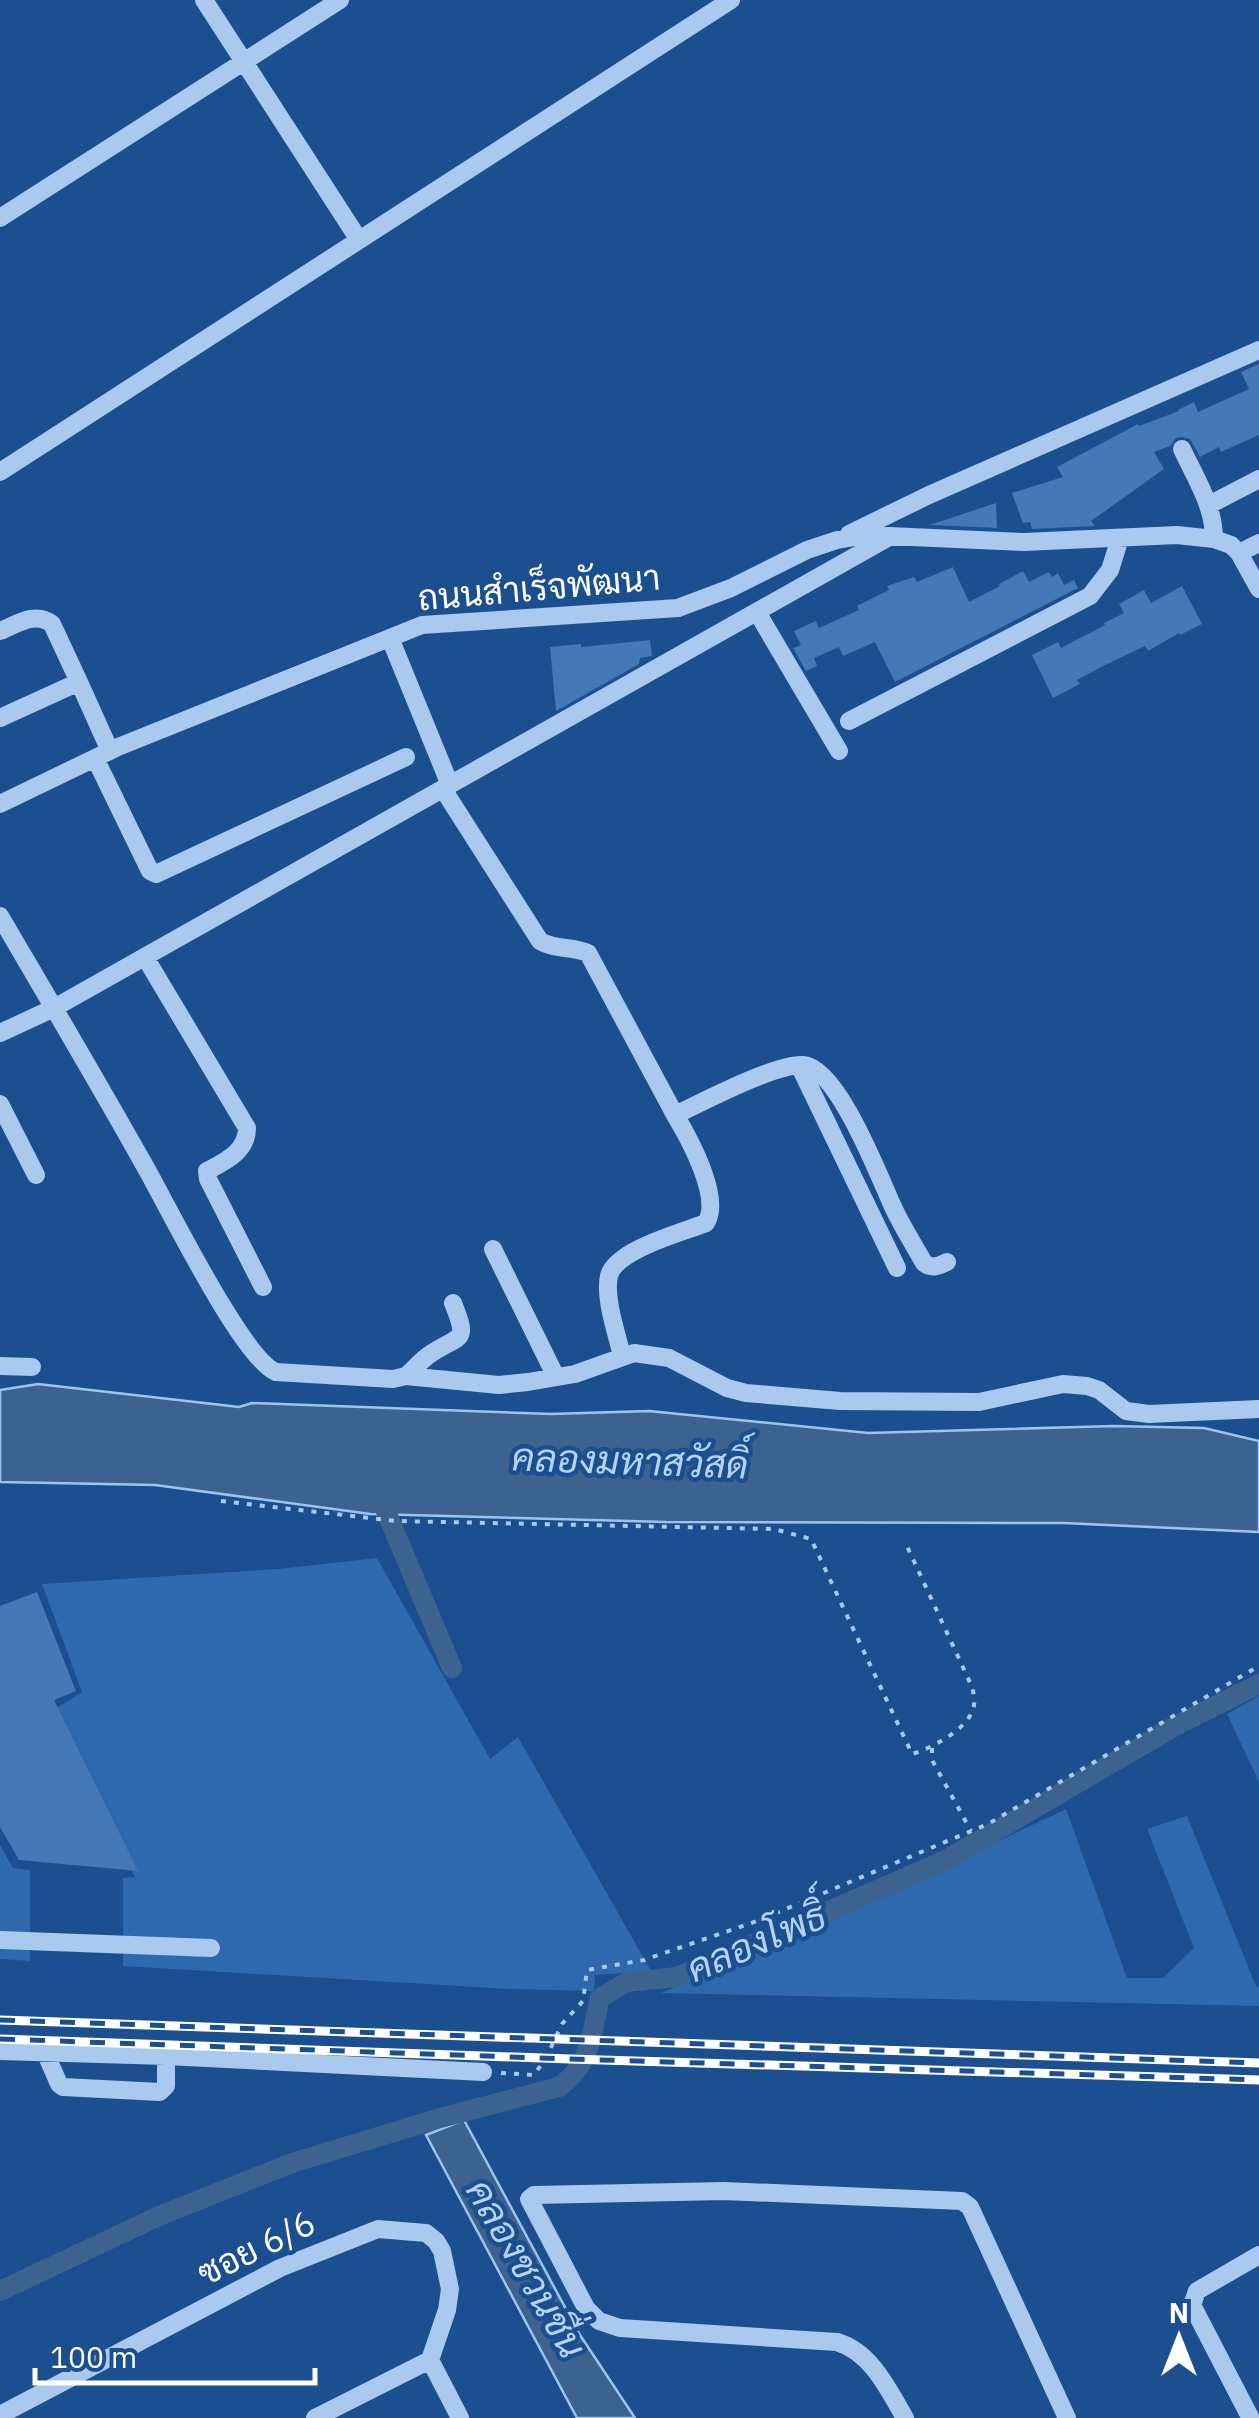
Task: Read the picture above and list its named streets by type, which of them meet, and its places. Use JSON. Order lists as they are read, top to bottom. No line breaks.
{"streets":{"street":["ถนนสำเร็จพัฒนา","ซอย 6/6"]},"water":["คลองมหาสวัสดิ์","คลองโพธิ์","คลองชวนชื่น"],"scale_bar":"100 m","north":"top"}
